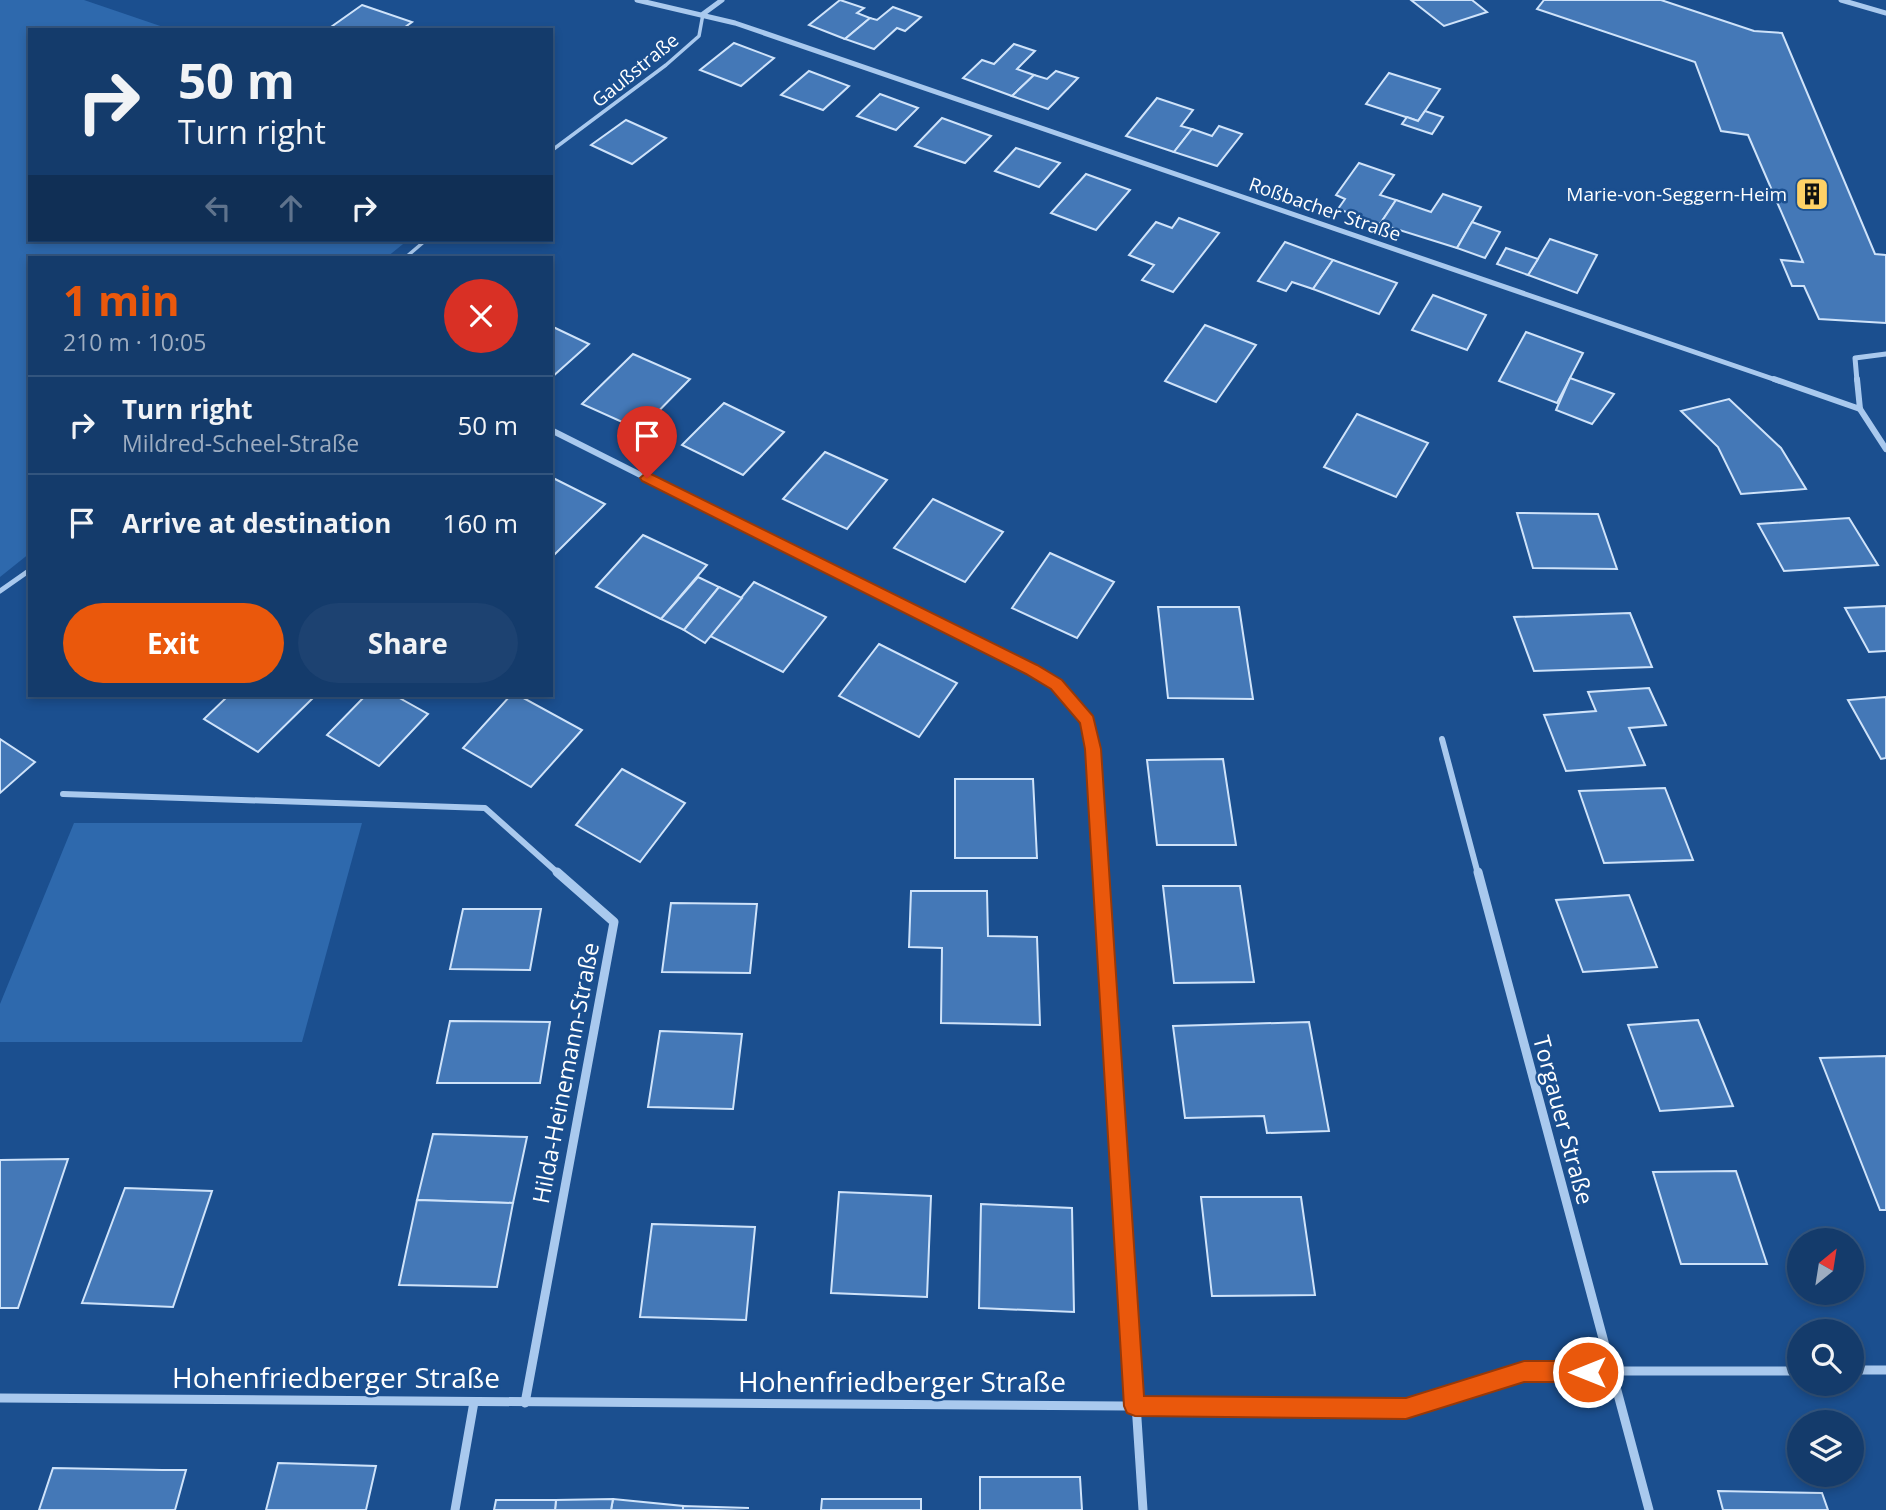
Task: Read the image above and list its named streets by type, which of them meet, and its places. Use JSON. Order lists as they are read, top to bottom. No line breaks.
{"streets":{"street":["Gaußstraße","Roßbacher Straße","Hilda-Heinemann-Straße","Torgauer Straße","Hohenfriedberger Straße"]},"crossings":[["Gaußstraße","Roßbacher Straße"],["Hilda-Heinemann-Straße","Hohenfriedberger Straße"],["Torgauer Straße","Hohenfriedberger Straße"]],"places":{"building":["Marie-von-Seggern-Heim"]},"north":"top right","page":{"turn":["50 m","Turn right"],"heading":["1 min","210 m · 10:05"],"list":[{"name":"Turn right","note":"Mildred-Scheel-Straße","value":"50 m"},{"name":"Arrive at destination","value":"160 m"}],"buttons":["Exit","Share"]}}
